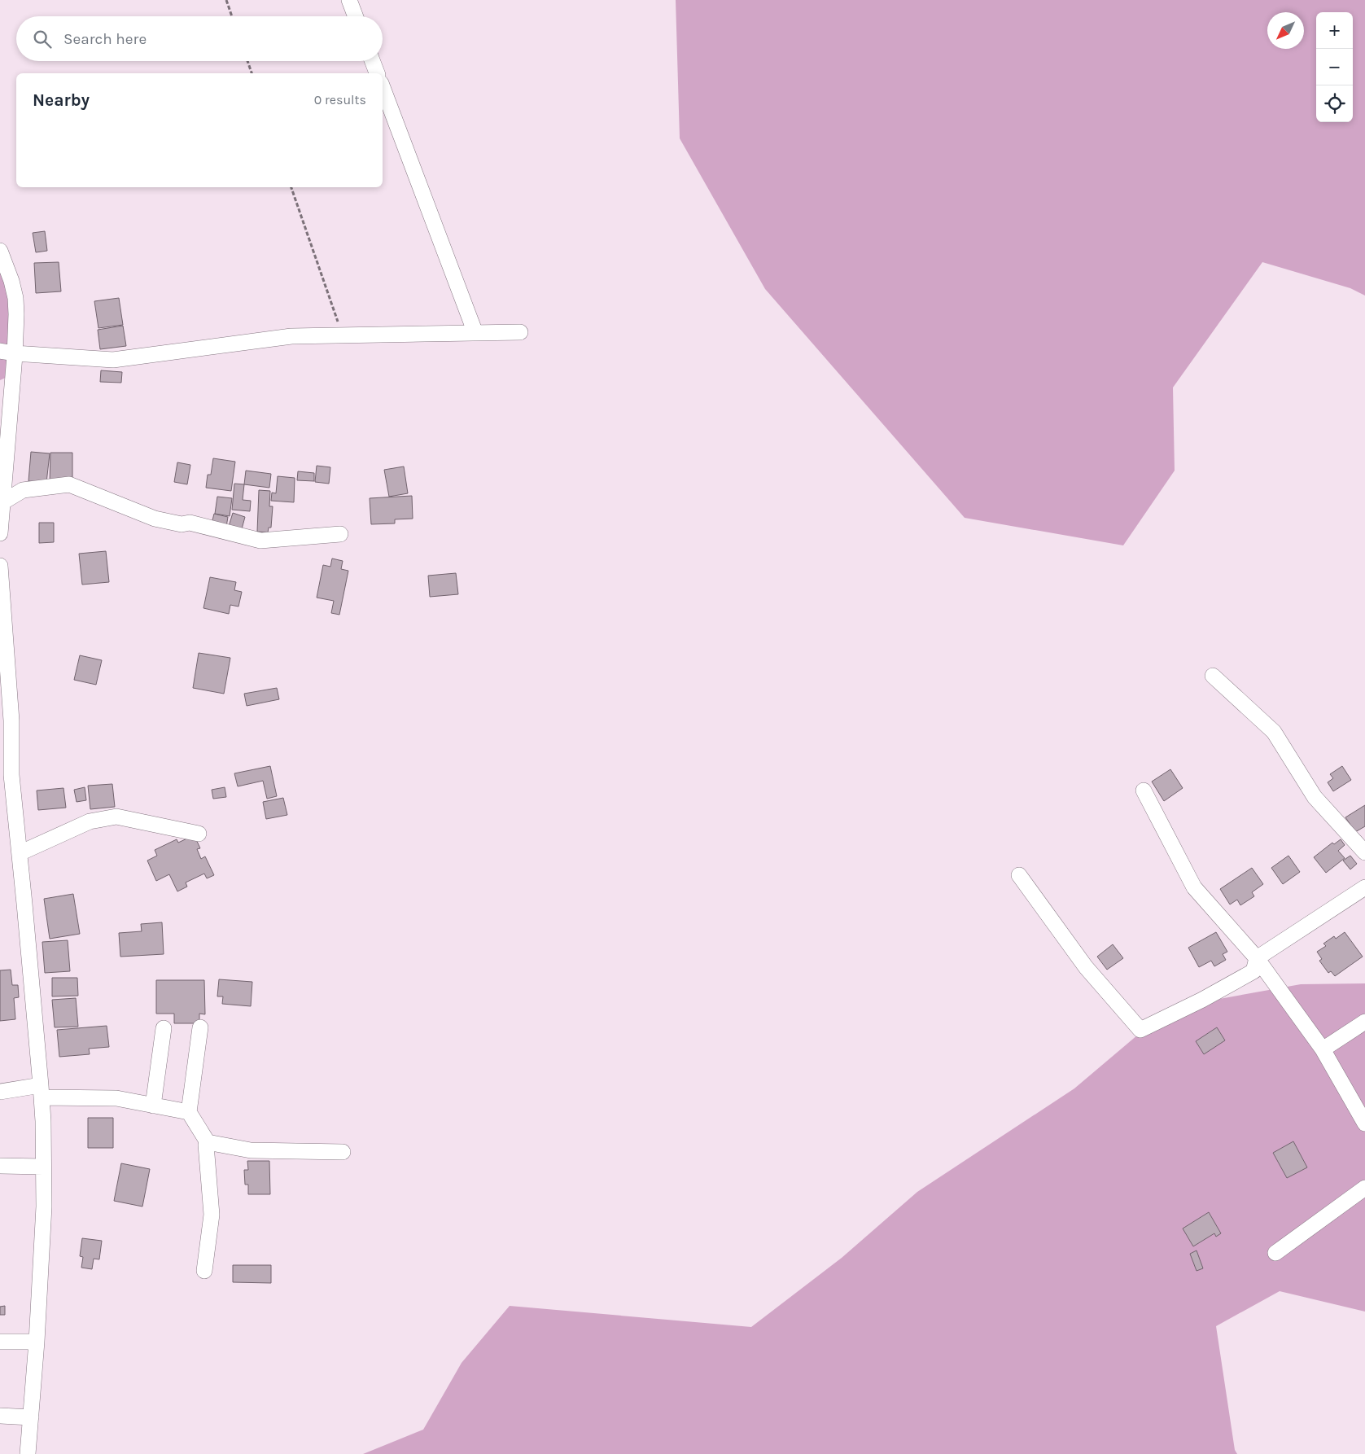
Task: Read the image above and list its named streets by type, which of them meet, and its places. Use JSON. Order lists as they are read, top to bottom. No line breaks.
{"north":"bottom left","page":{"map_buttons":["+","−"],"search":"Search here","heading":["Nearby","0 results"]}}
